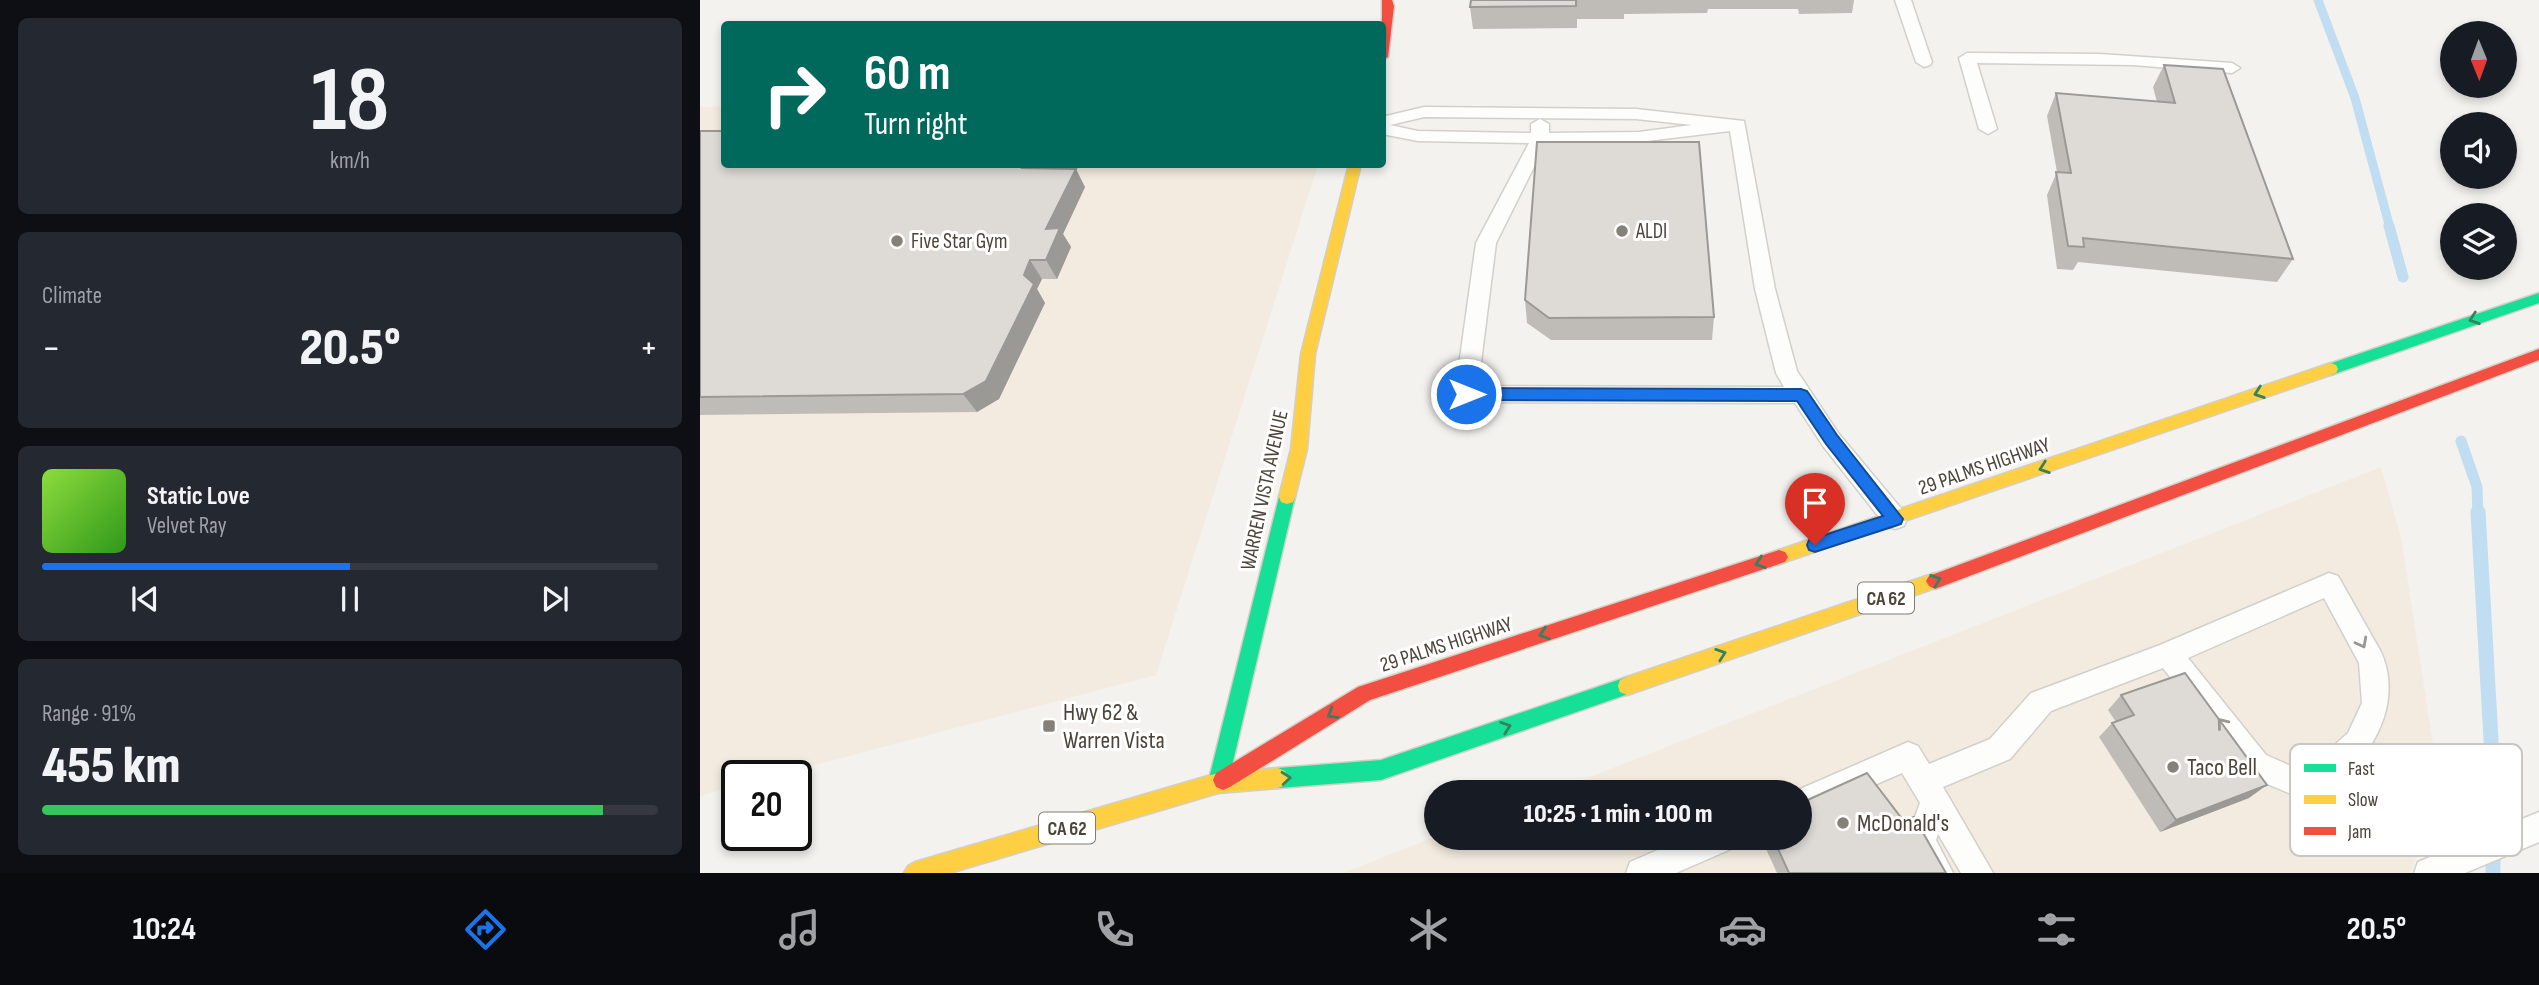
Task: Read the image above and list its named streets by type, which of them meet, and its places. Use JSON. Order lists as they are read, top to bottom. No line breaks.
{"streets":{"main road":["29 PALMS HIGHWAY","WARREN VISTA AVENUE","CA 62"]},"crossings":[["29 PALMS HIGHWAY","WARREN VISTA AVENUE"]],"places":{"other":["ALDI","Five Star Gym","Taco Bell","McDonald's"],"transit":["Hwy 62 & Warren Vista"]},"legend":["Fast","Slow","Jam"],"north":"bottom","page":{"tile":[["18","km/h"],"Climate",["Range · 91%","455 km"]],"turn":["60 m","Turn right"],"heat":["−","20.5°","+"],"song":["Static Love","Velvet Ray"],"limit":"20","trip":"10:25 · 1 min · 100 m","tabs":["10:24","20.5°"]}}
